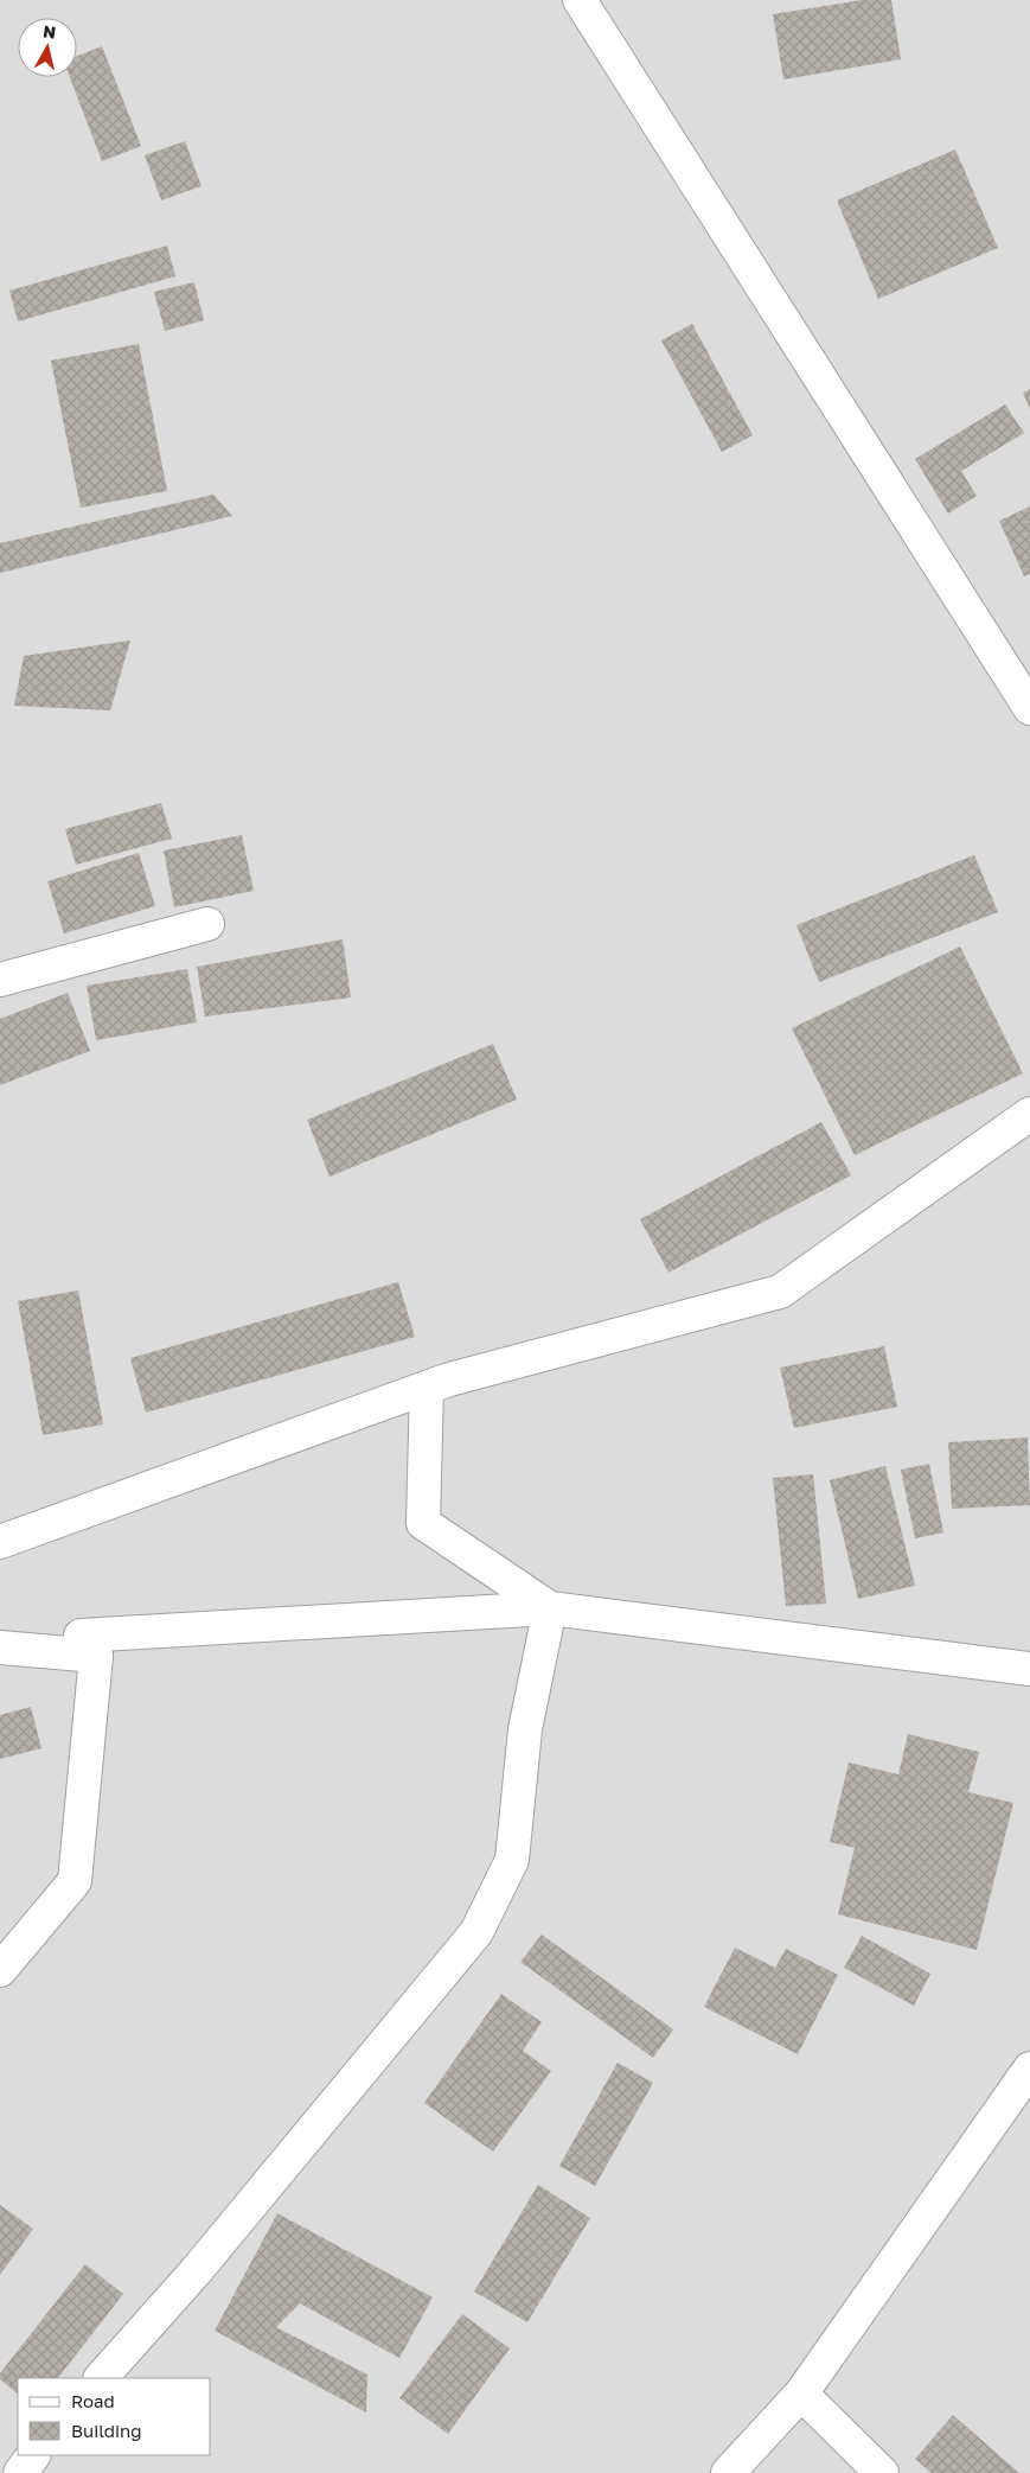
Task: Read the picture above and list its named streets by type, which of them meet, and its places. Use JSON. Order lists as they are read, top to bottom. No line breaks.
{"legend":["Road","Building"],"north":"top"}
